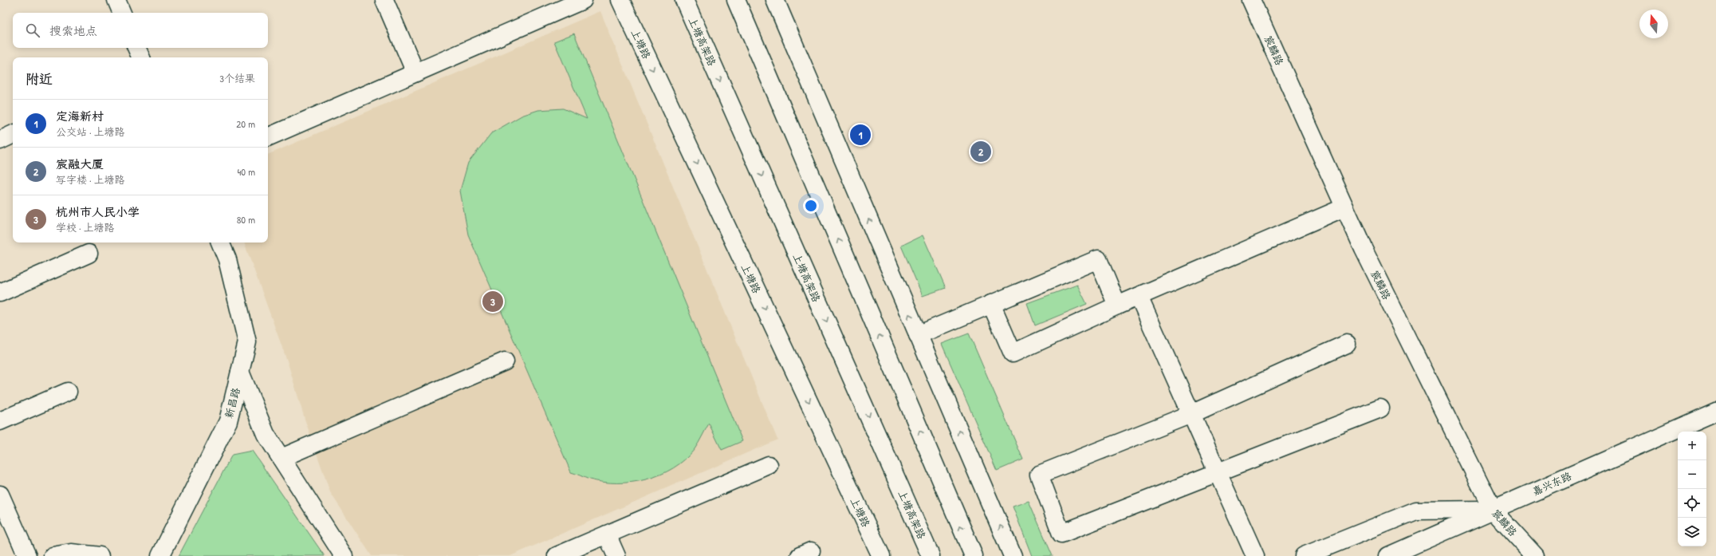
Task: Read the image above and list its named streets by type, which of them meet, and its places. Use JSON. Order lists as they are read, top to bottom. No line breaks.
{"streets":{"main road":["上塘高架路","上塘路","宸麟路","新昌路","嘉兴东路"]},"crossings":[["宸麟路","嘉兴东路"]],"north":"top","page":{"search":"搜索地点","heading":["附近","3个结果"],"list":[{"mark":"1","name":"定海新村","note":"公交站 · 上塘路","value":"20 m"},{"mark":"2","name":"宸融大厦","note":"写字楼 · 上塘路","value":"40 m"},{"mark":"3","name":"杭州市人民小学","note":"学校 · 上塘路","value":"80 m"}],"pins":["1","2","3"],"map_buttons":["+","−"]}}
